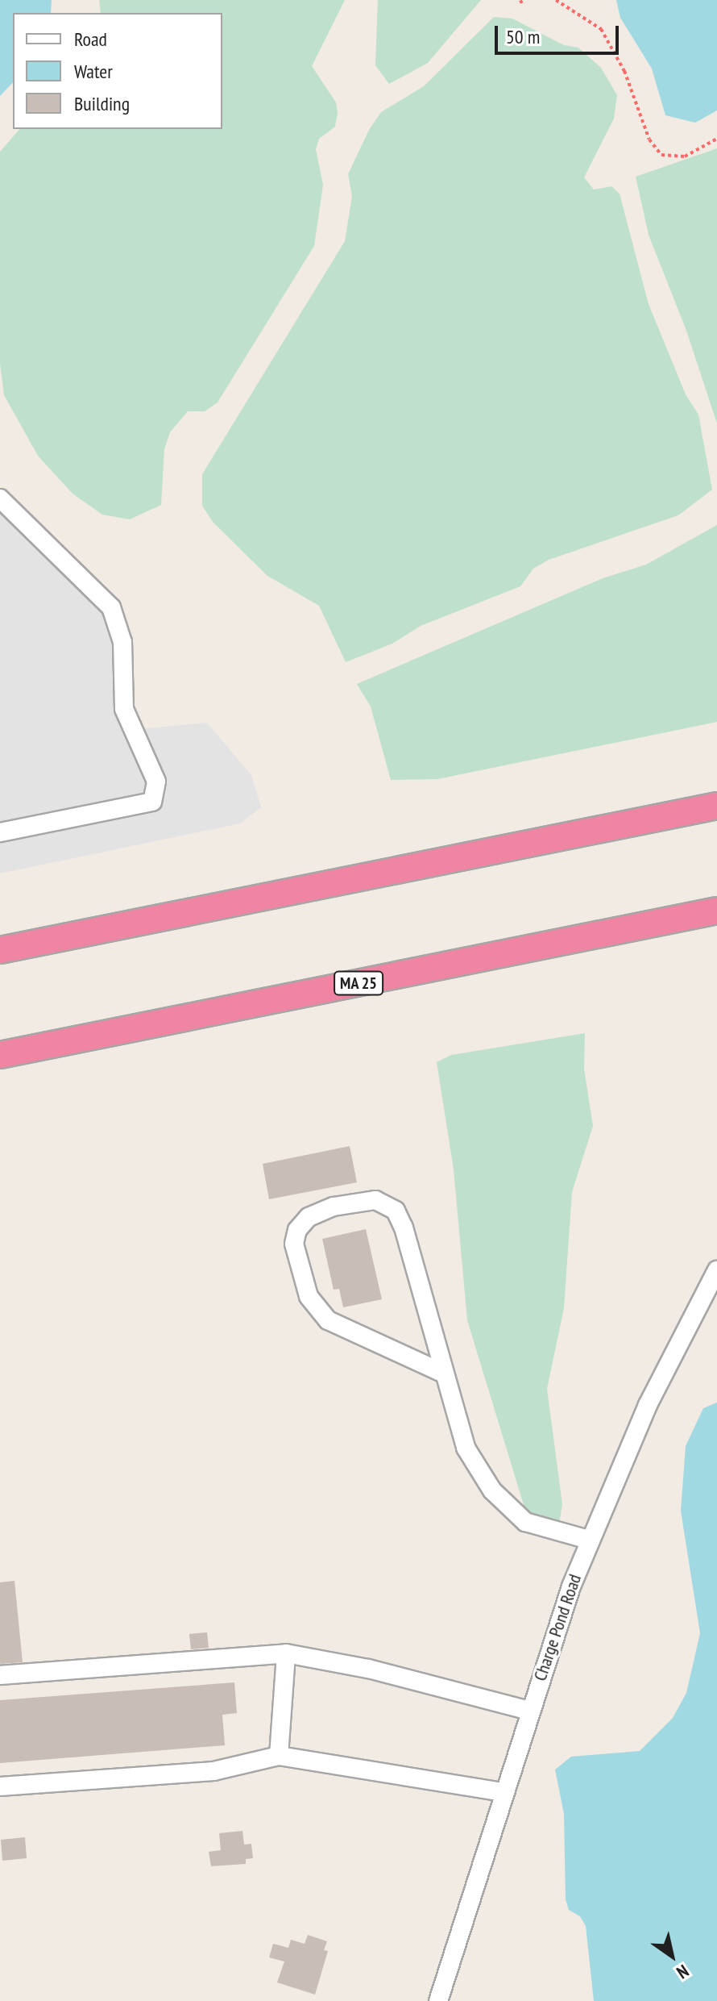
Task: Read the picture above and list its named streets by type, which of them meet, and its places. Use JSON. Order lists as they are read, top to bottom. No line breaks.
{"streets":{"highway":["MA 25"],"street":["Charge Pond Road"]},"legend":["Road","Water","Building"],"scale_bar":"50 m","north":"bottom right"}
